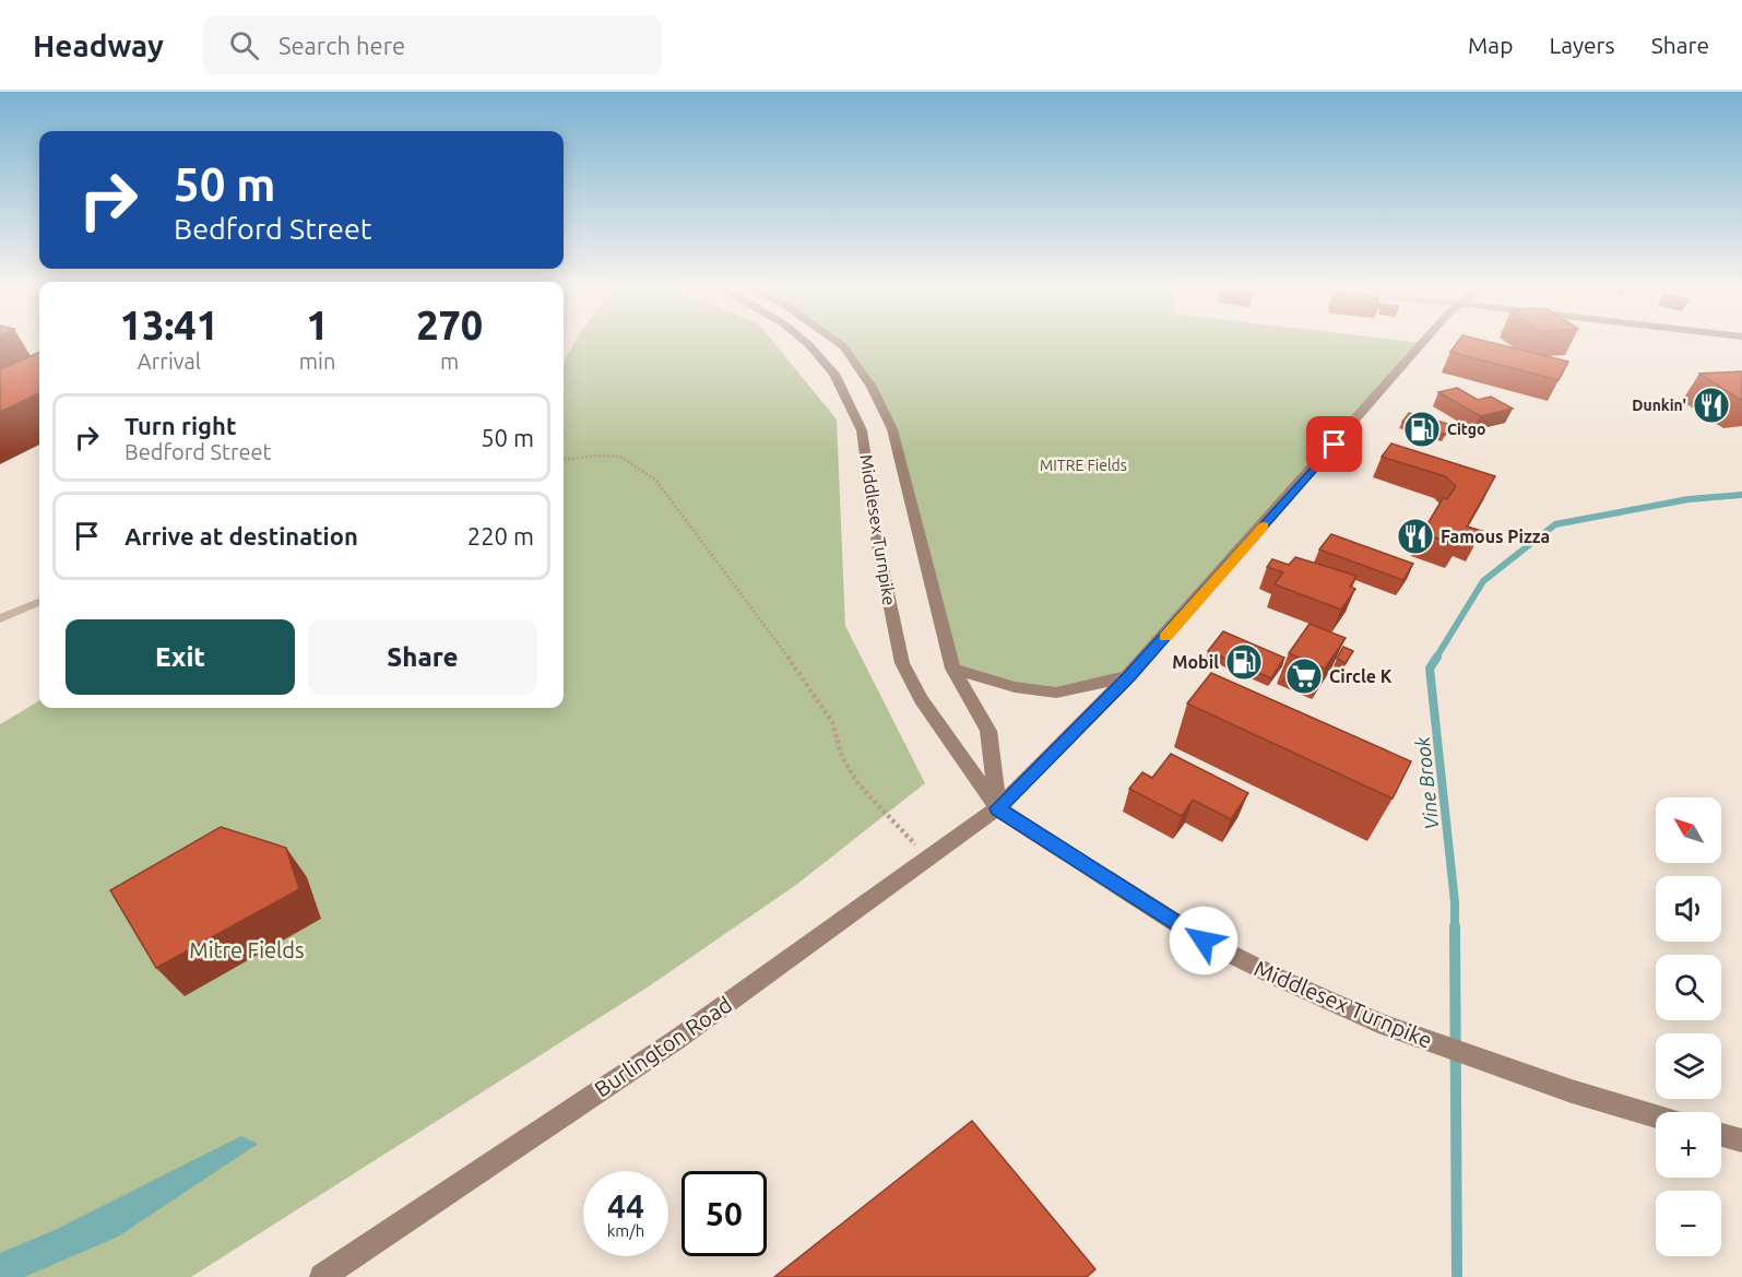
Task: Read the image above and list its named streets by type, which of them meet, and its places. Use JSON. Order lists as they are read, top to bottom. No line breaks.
{"streets":{"main road":["Middlesex Turnpike","Burlington Road"]},"crossings":[["Middlesex Turnpike","Burlington Road"]],"water":["Vine Brook"],"parks":["MITRE Fields","Mitre Fields"],"places":{"restaurant":["Dunkin'","Famous Pizza"],"fuel station":["Citgo","Mobil"],"supermarket":["Circle K"]},"north":"top left","page":{"header":"Headway","search":"Search here","nav":["Map","Layers","Share"],"turn":["50 m","Bedford Street"],"eta":["13:41","Arrival","1","min","270","m"],"list":[{"name":"Turn right","note":"Bedford Street","value":"50 m"},{"name":"Arrive at destination","value":"220 m"}],"buttons":["Exit","Share"],"map_buttons":["+","−"],"speed":"44 km/h","limit":"50"}}
